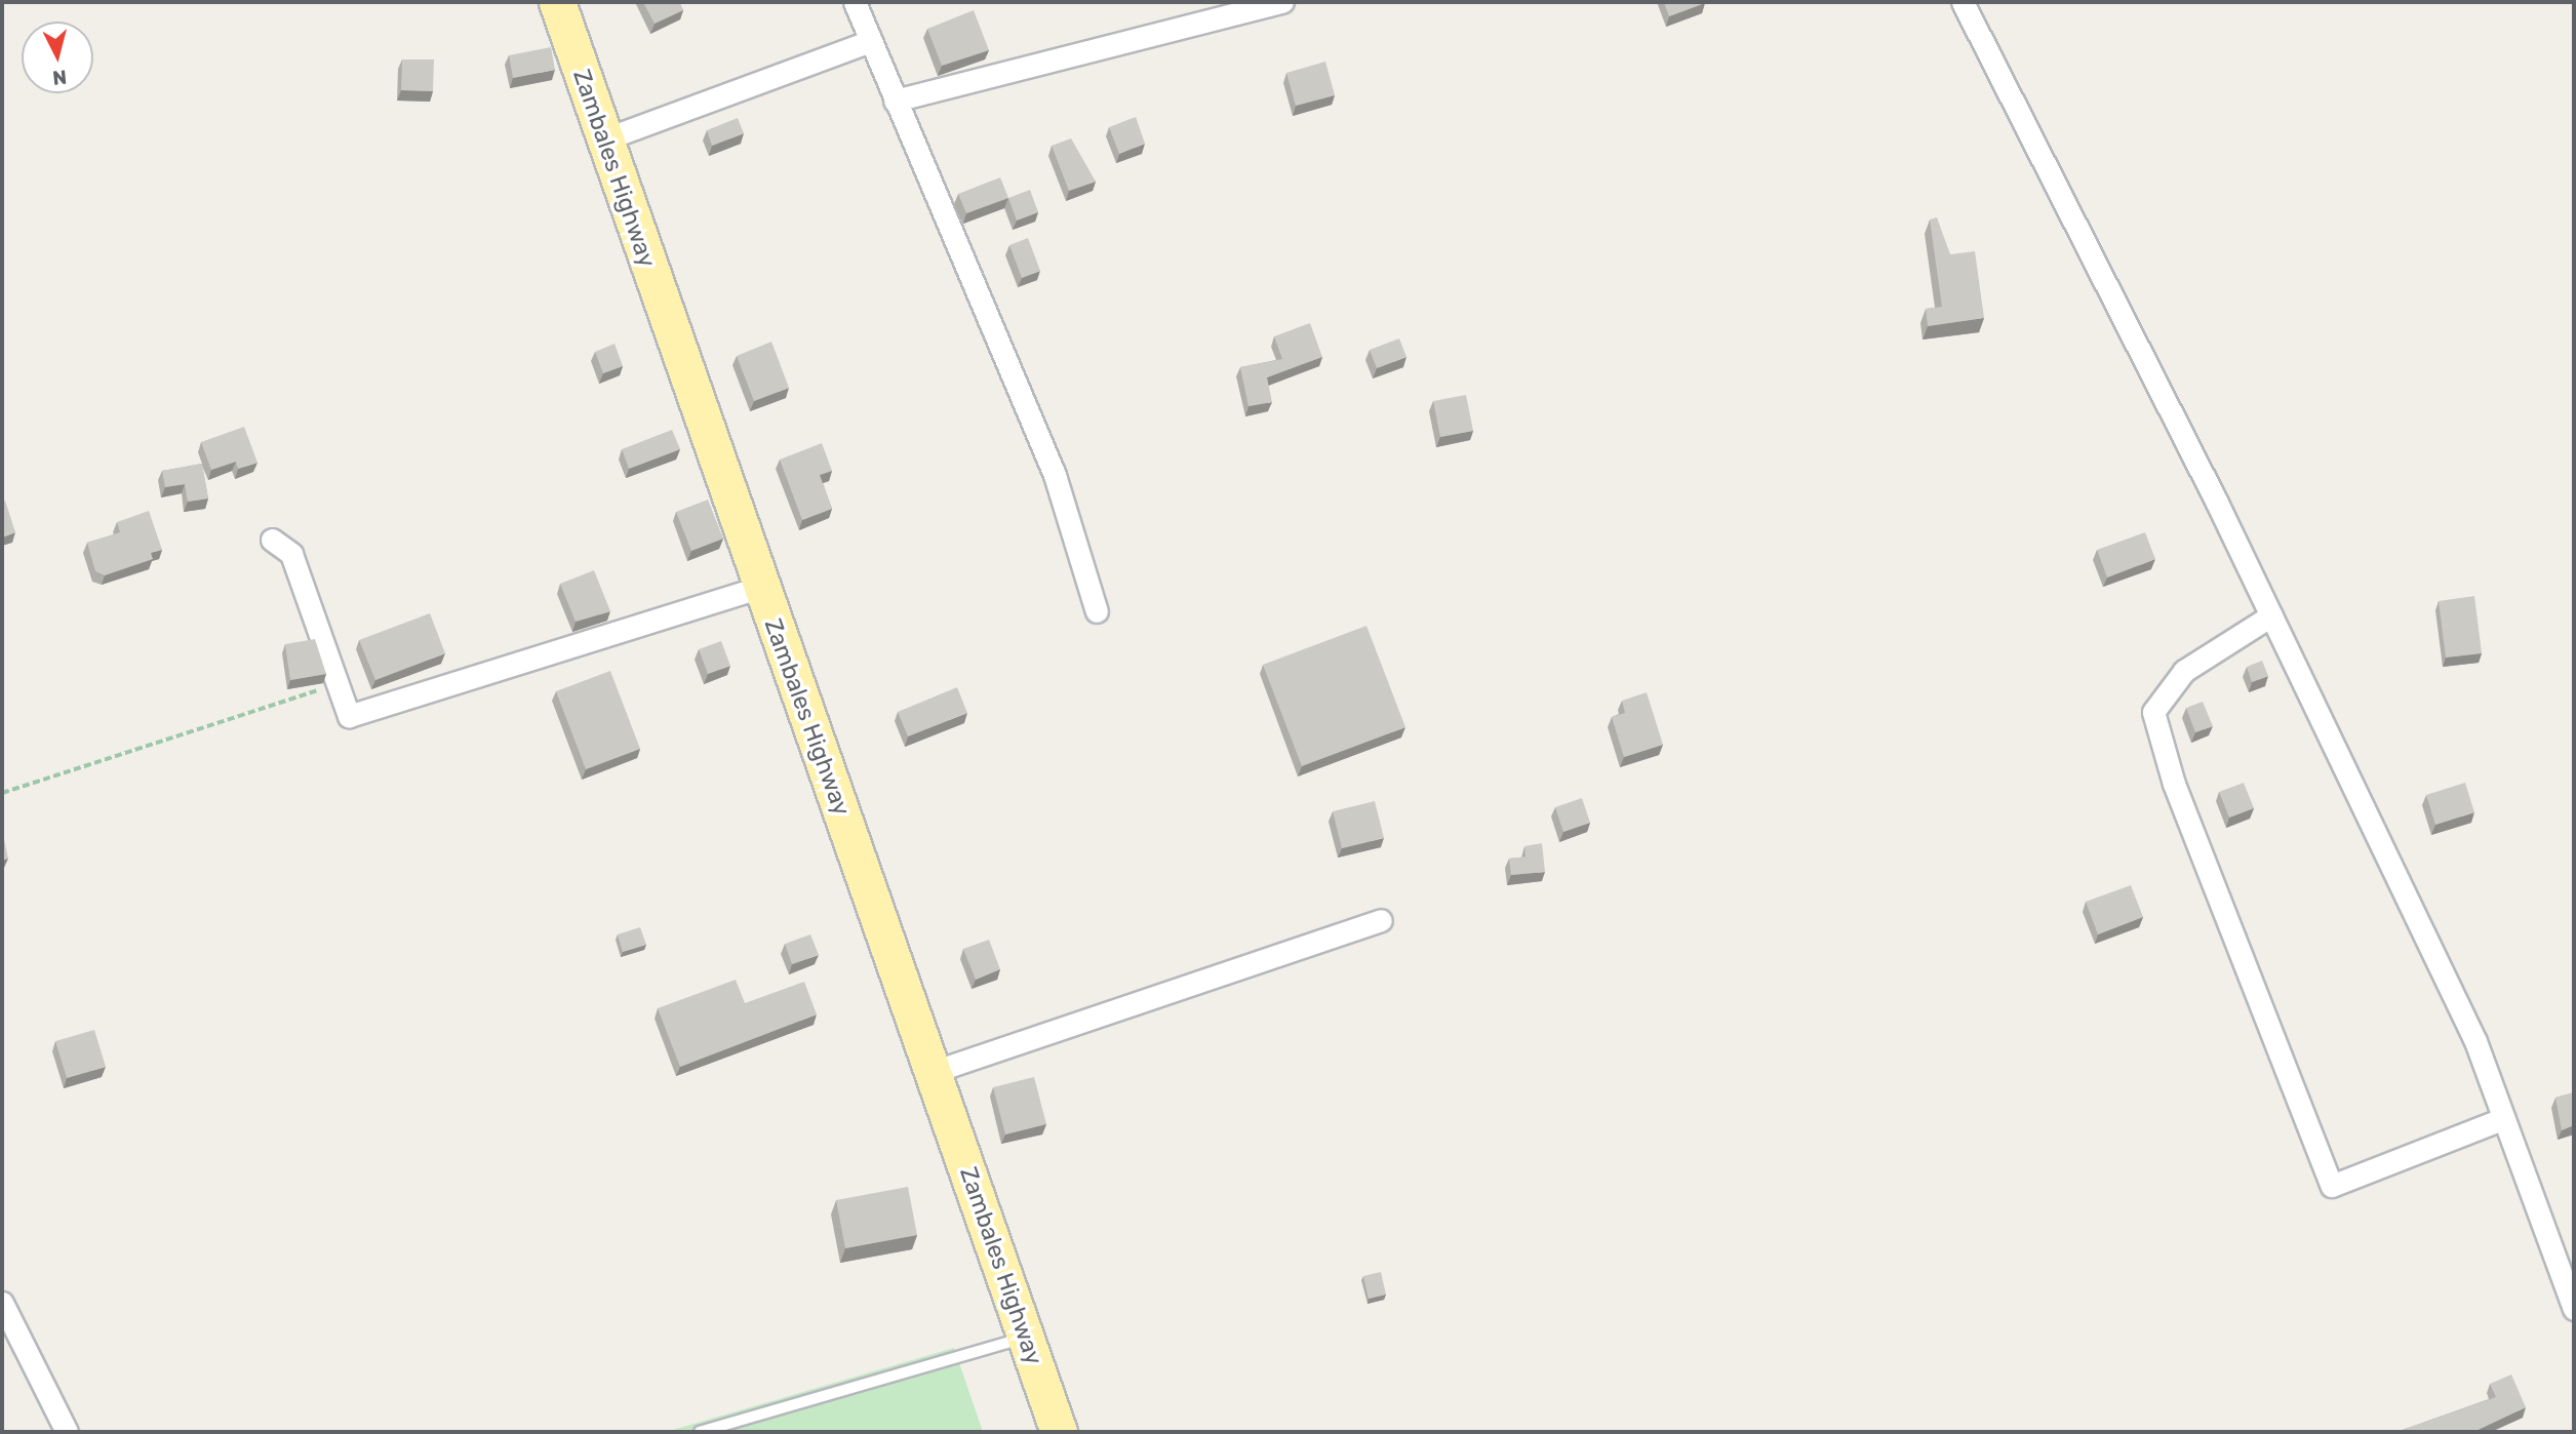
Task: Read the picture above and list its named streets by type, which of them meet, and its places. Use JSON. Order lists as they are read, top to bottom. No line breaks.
{"streets":{"main road":["Zambales Highway"]},"north":"bottom"}
